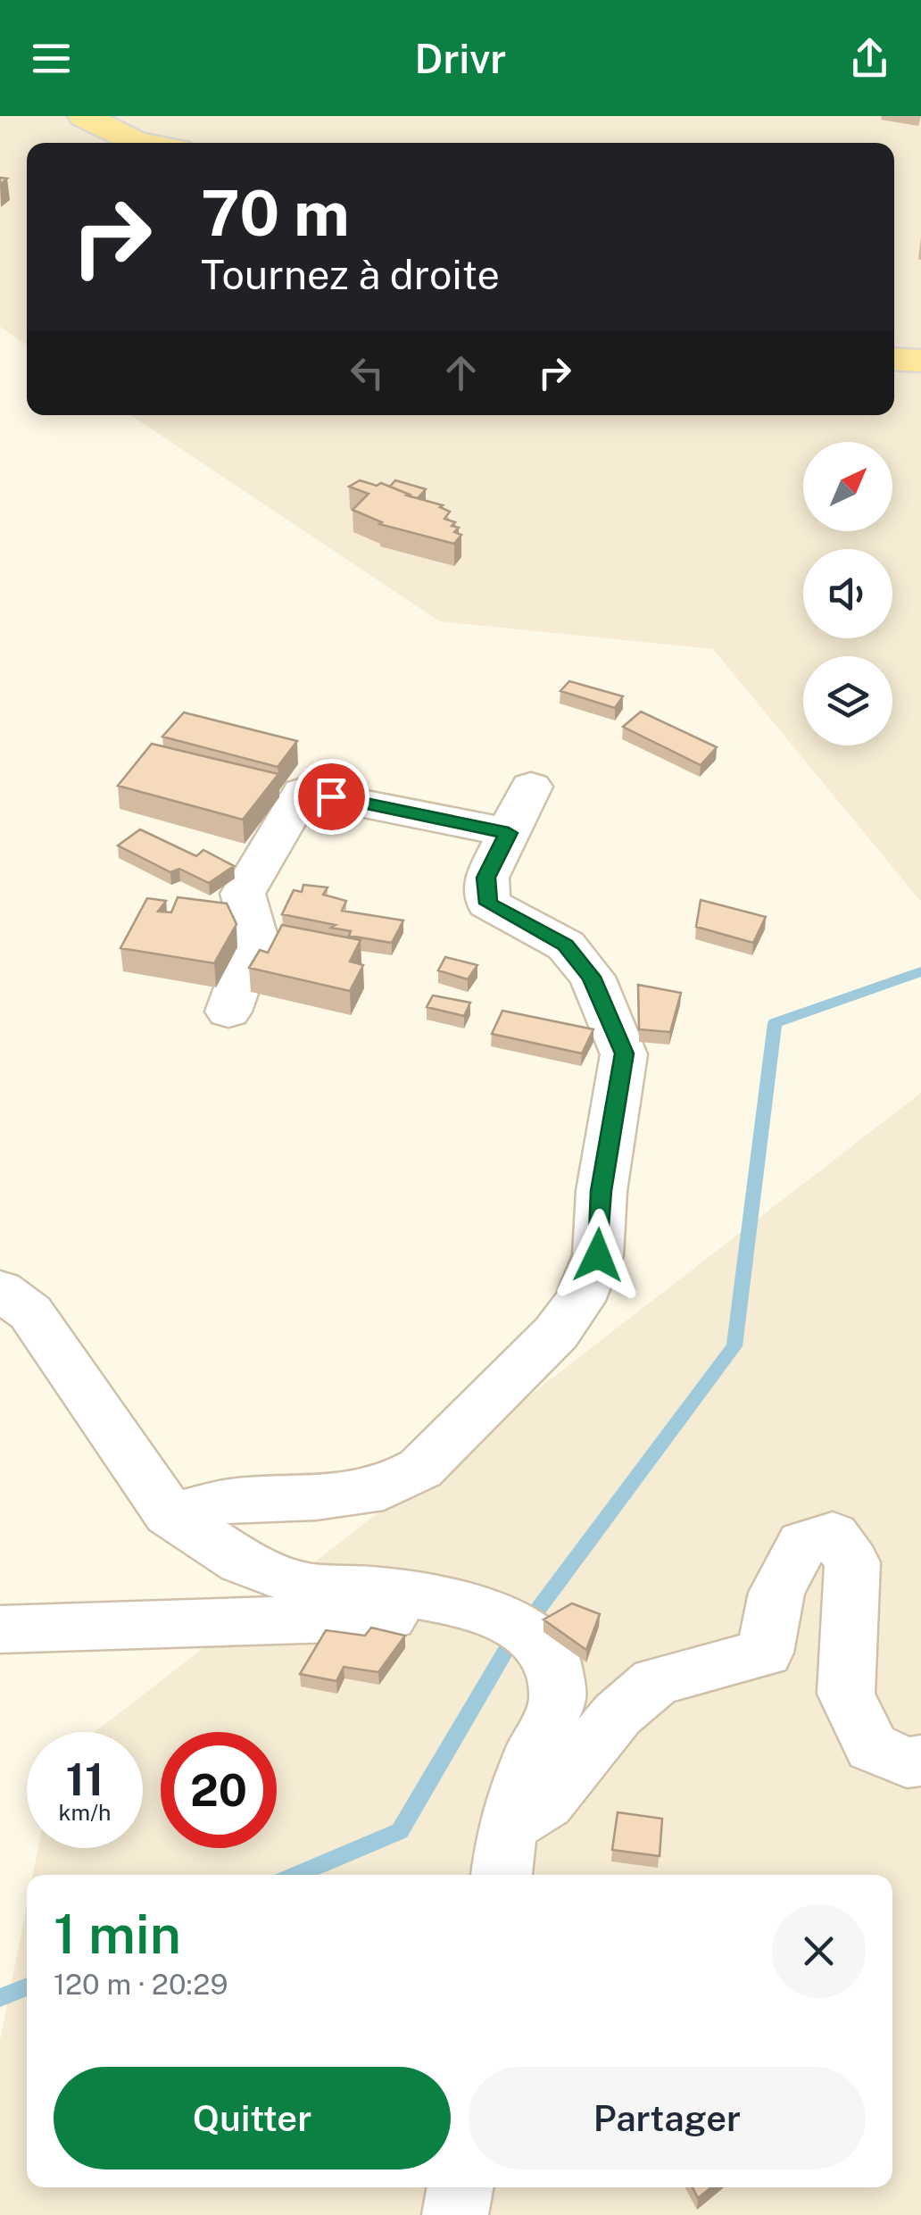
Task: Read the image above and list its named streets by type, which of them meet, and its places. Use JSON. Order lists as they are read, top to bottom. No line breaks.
{"north":"top right","page":{"header":"Drivr","turn":["70 m","Tournez à droite"],"speed":"11 km/h","limit":"20","heading":["1 min","120 m · 20:29"],"buttons":["Quitter","Partager"]}}
